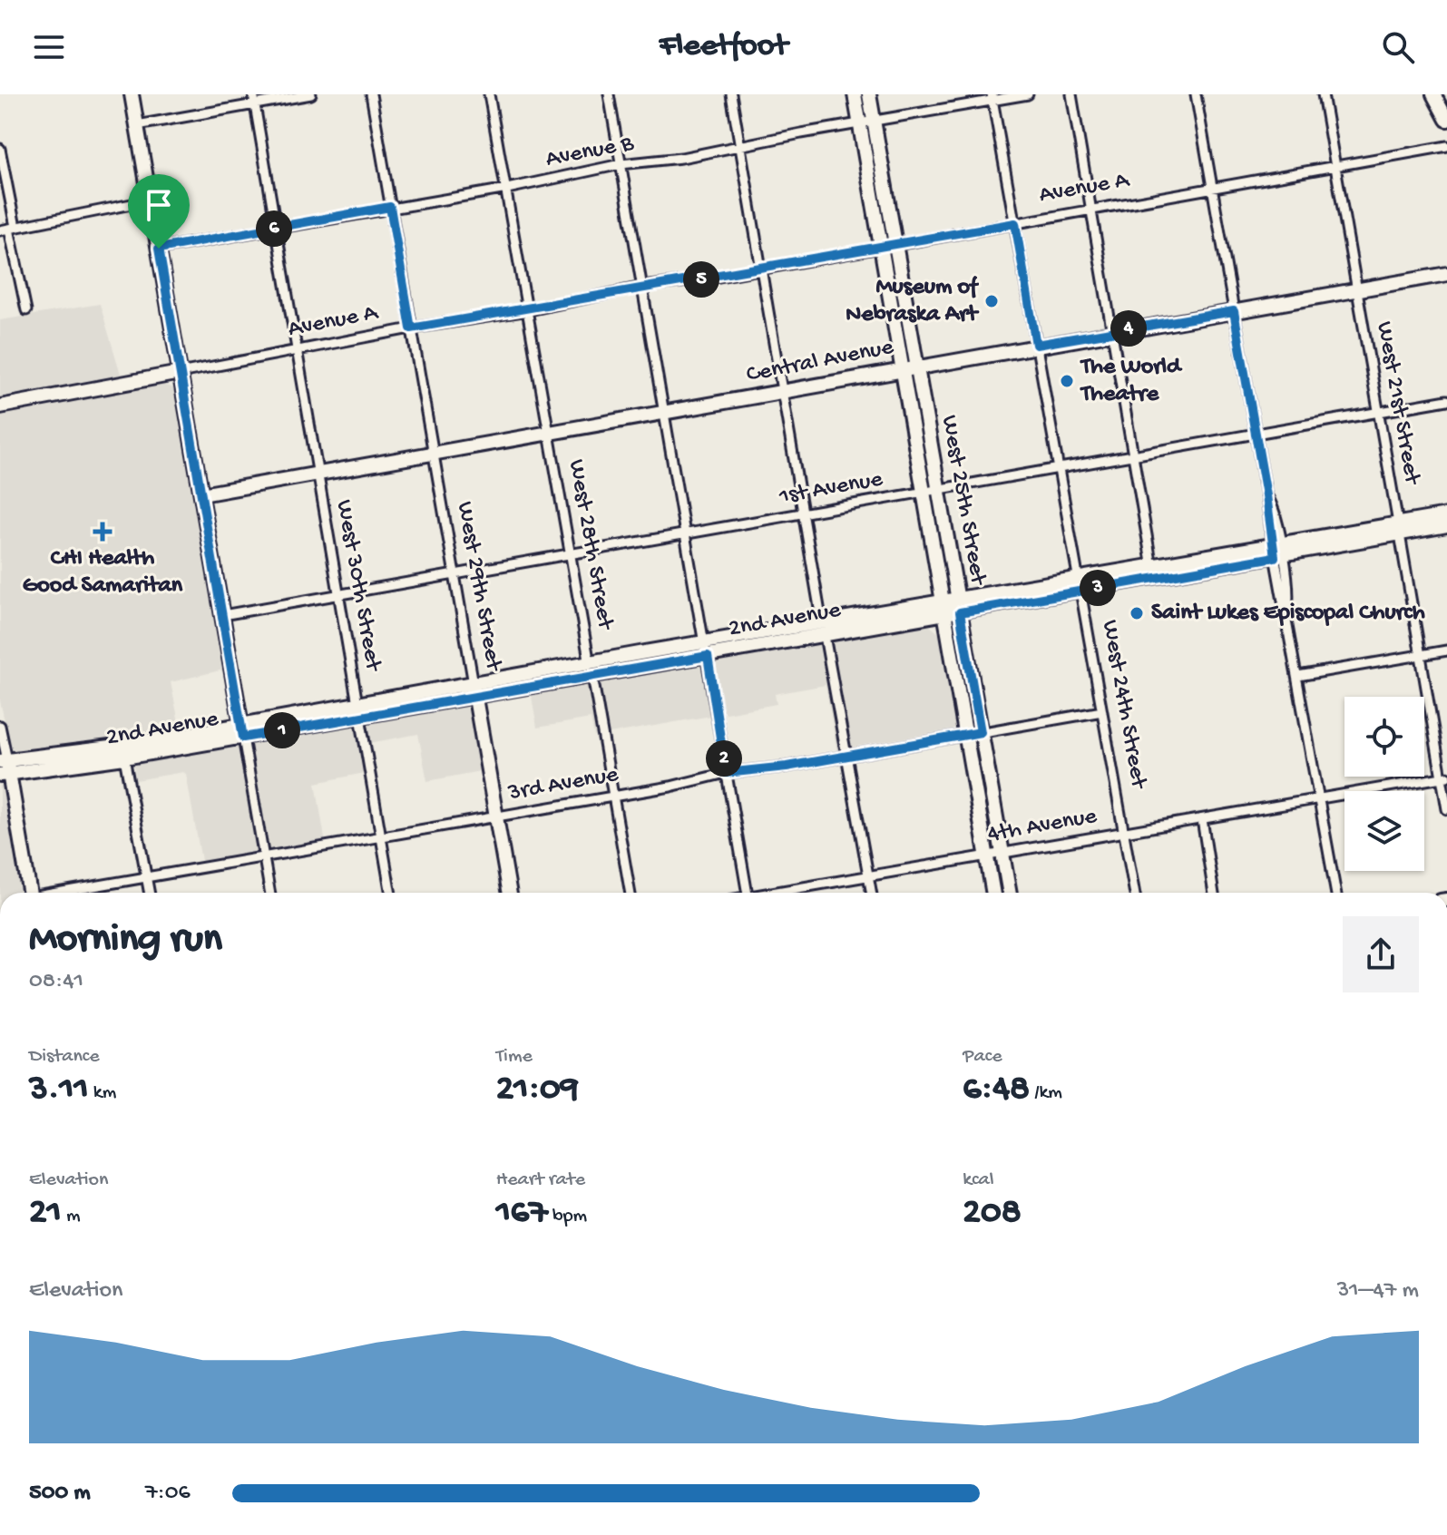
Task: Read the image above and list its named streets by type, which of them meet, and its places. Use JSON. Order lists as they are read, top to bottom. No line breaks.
{"streets":{"main road":["Avenue A","Central Avenue","West 25th Street","West 29th Street","2nd Avenue"],"street":["Avenue B","West 21st Street","1st Avenue","West 28th Street","West 30th Street","West 24th Street","3rd Avenue","4th Avenue"]},"crossings":[["Avenue B","West 28th Street"],["Avenue B","West 30th Street"],["Avenue B","West 29th Street"],["Avenue B","West 24th Street"],["Avenue A","West 21st Street"],["Avenue A","West 28th Street"],["Avenue A","West 30th Street"],["Avenue A","West 29th Street"],["Avenue A","West 24th Street"],["Central Avenue","West 21st Street"],["Central Avenue","West 25th Street"],["Central Avenue","West 28th Street"],["Central Avenue","West 30th Street"],["Central Avenue","West 29th Street"],["Central Avenue","West 24th Street"],["West 21st Street","1st Avenue"],["West 21st Street","2nd Avenue"],["West 21st Street","4th Avenue"],["1st Avenue","West 25th Street"],["1st Avenue","West 28th Street"],["1st Avenue","West 30th Street"],["1st Avenue","West 29th Street"],["1st Avenue","West 24th Street"],["West 25th Street","2nd Avenue"],["West 25th Street","3rd Avenue"],["West 25th Street","4th Avenue"],["West 28th Street","2nd Avenue"],["West 28th Street","3rd Avenue"],["West 30th Street","2nd Avenue"],["West 30th Street","3rd Avenue"],["West 29th Street","2nd Avenue"],["West 29th Street","3rd Avenue"],["2nd Avenue","West 24th Street"],["West 24th Street","3rd Avenue"],["West 24th Street","4th Avenue"]],"places":{"other":["Museum of Nebraska Art","The World Theatre","Saint Lukes Episcopal Church"],"health":["CHI Health Good Samaritan"]},"page":{"header":"Fleetfoot","pins":["6","5","4","3","1","2"],"heading":["Morning run","08:41"],"stats":[["Distance","3.11 km"],["Time","21:09"],["Pace","6:48 /km"],["Elevation","21 m"],["Heart rate","167 bpm"],["kcal","208"]],"chart":["Elevation","31–47 m"],"list":[{"name":"500 m","note":"7:06"}]}}
